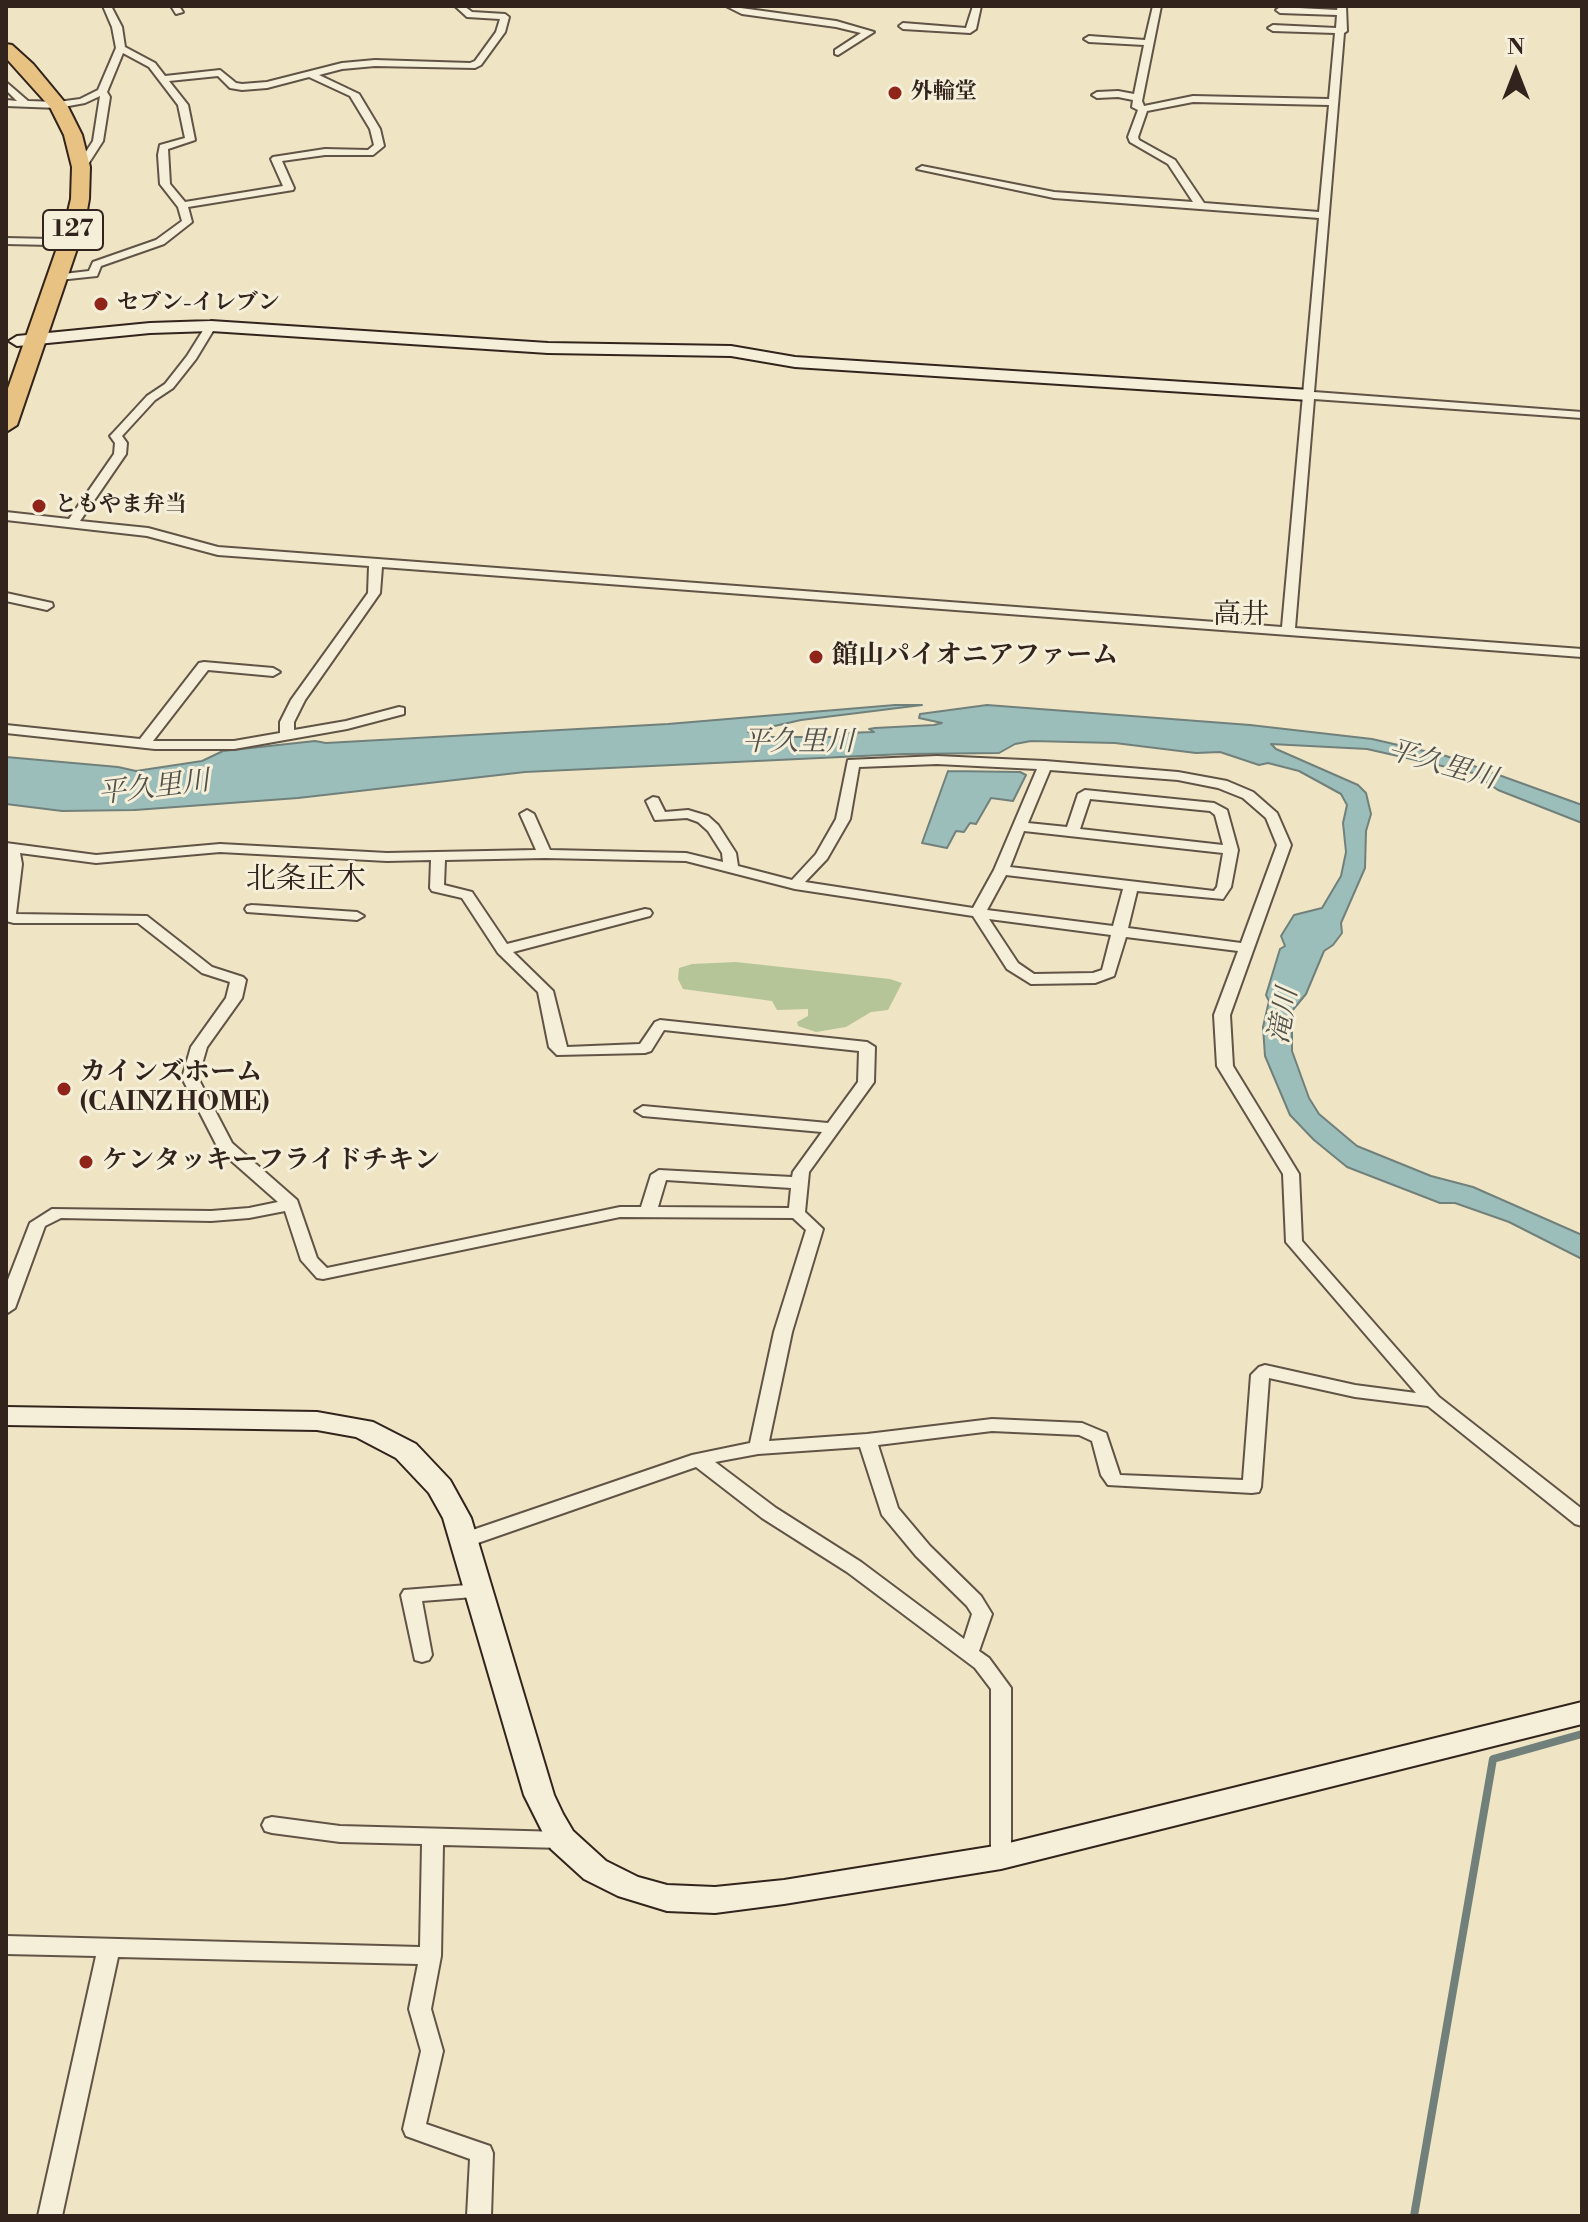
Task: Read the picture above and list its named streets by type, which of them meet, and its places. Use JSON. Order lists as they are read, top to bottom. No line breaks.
{"streets":{"highway":["127"]},"districts":["高井","北条正木"],"water":["平久里川","滝川"],"places":["外輪堂","セブン-イレブン","ともやま弁当","館山パイオニアファーム","カインズホーム (CAINZ HOME)","ケンタッキーフライドチキン"],"north":"top"}
